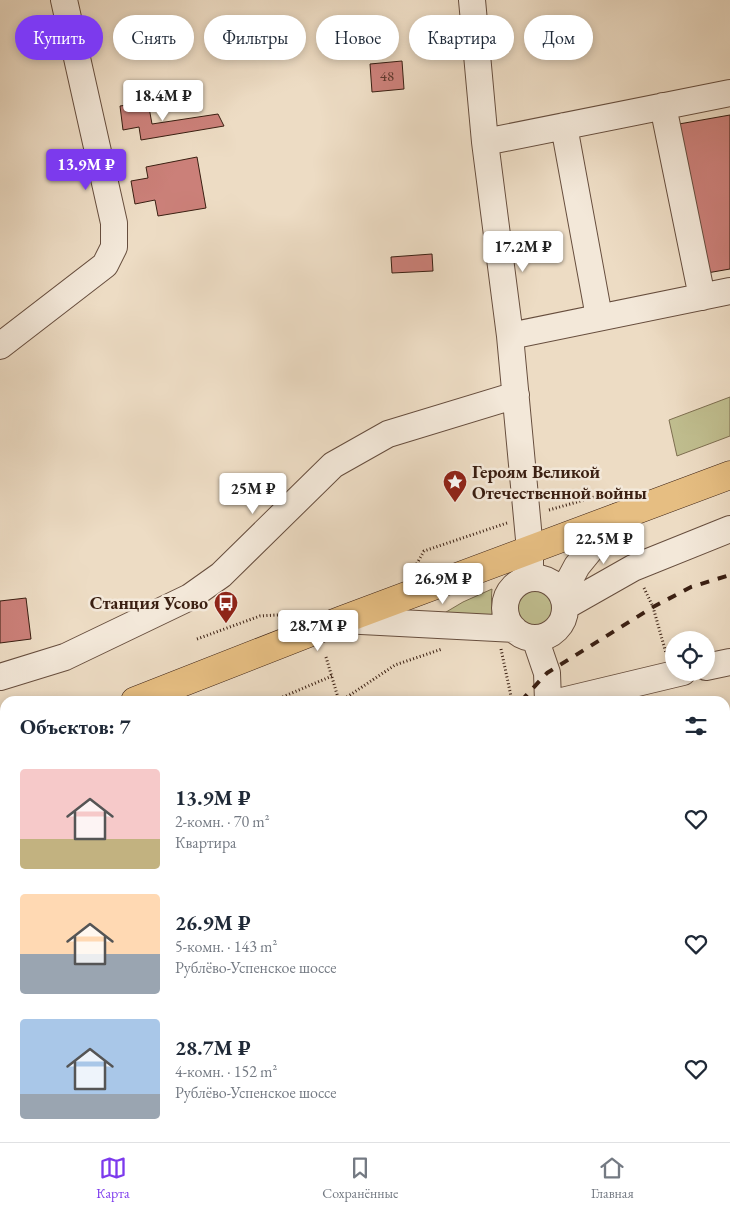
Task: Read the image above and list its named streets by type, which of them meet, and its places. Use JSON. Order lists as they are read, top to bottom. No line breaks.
{"places":{"place":["Героям Великой Отечественной войны"],"bus stop":["Станция Усово"]},"house_numbers":["48"],"page":{"chip":["Купить","Снять","Фильтры","Новое","Квартира","Дом"],"price":["18.4M ₽","13.9M ₽","17.2M ₽","25M ₽","22.5M ₽","26.9M ₽","28.7M ₽"],"heading":"Объектов: 7","list":[{"name":"13.9M ₽","note":"2-комн. · 70 m² · Квартира"},{"name":"26.9M ₽","note":"5-комн. · 143 m² · Рублёво-Успенское шоссе"},{"name":"28.7M ₽","note":"4-комн. · 152 m² · Рублёво-Успенское шоссе"}],"tabs":["Карта","Сохранённые","Главная"]}}
